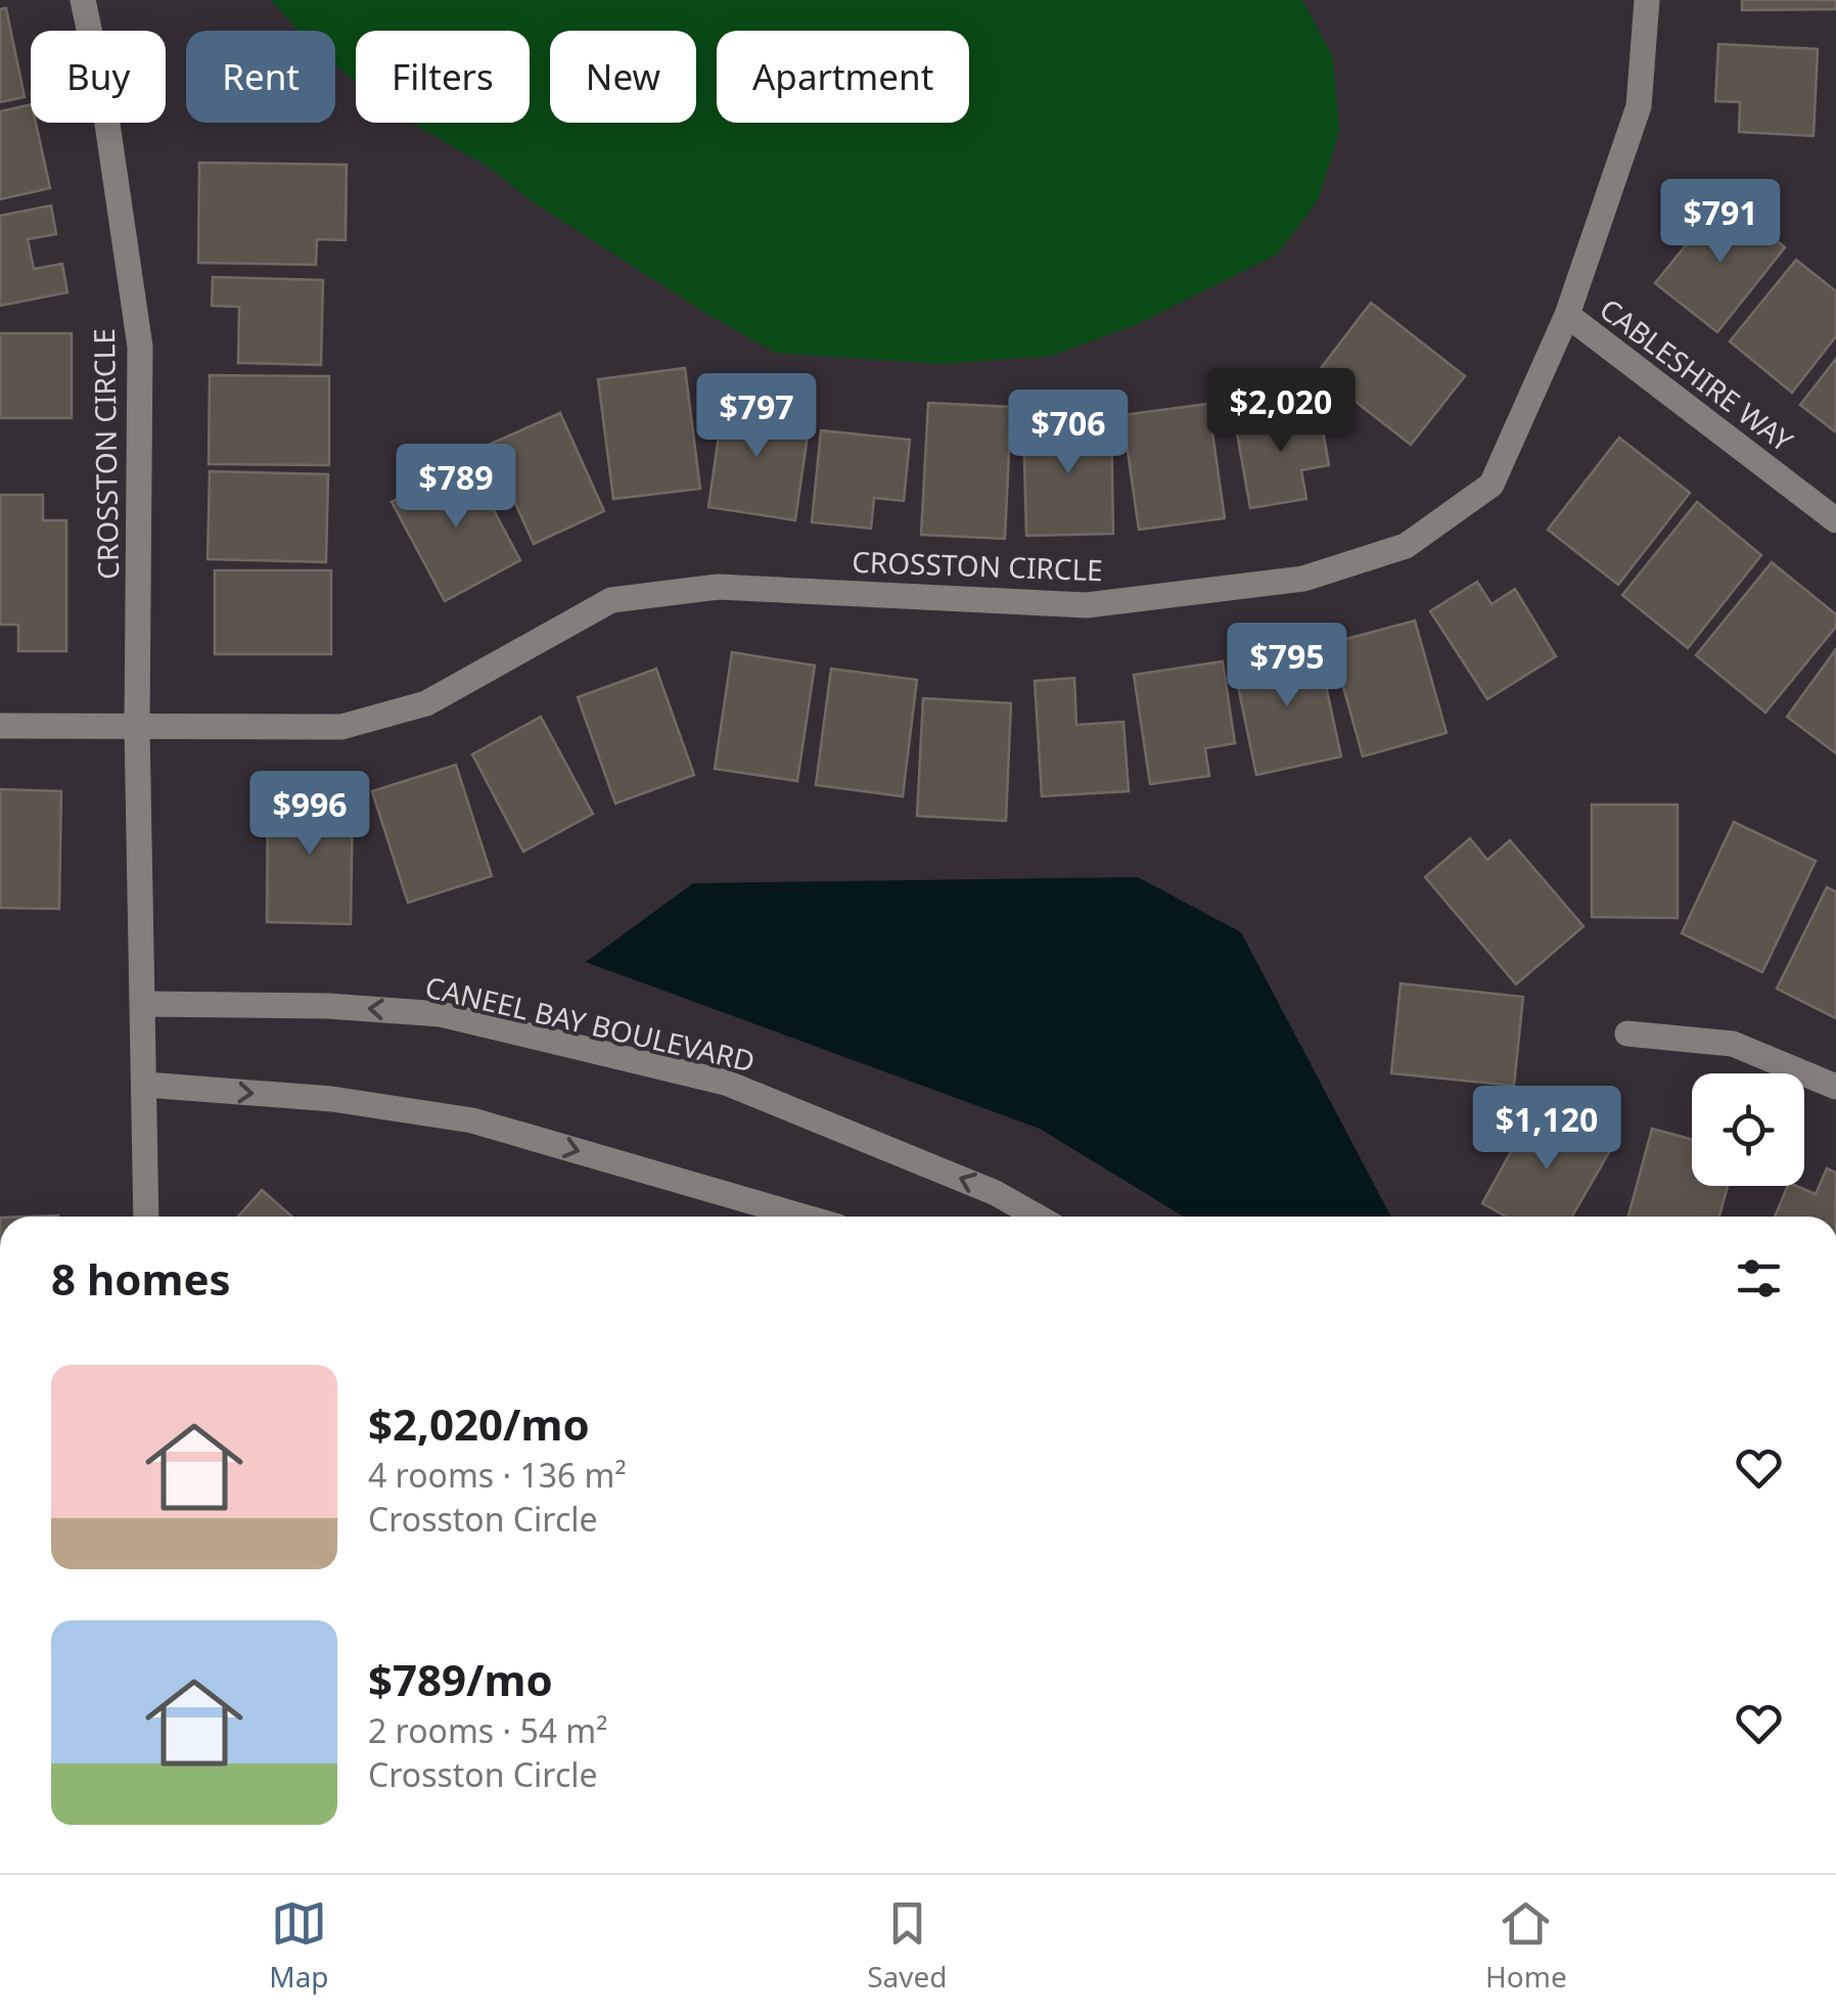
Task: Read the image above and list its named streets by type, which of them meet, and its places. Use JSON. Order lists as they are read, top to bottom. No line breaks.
{"streets":{"street":["CABLESHIRE WAY","CROSSTON CIRCLE","CANEEL BAY BOULEVARD"]},"crossings":[["CABLESHIRE WAY","CROSSTON CIRCLE"],["CROSSTON CIRCLE","CANEEL BAY BOULEVARD"]],"page":{"chip":["Buy","Rent","Filters","New","Apartment"],"price":["$791","$2,020","$797","$706","$789","$795","$996","$1,120"],"heading":"8 homes","list":[{"name":"$2,020/mo","note":"4 rooms · 136 m² · Crosston Circle"},{"name":"$789/mo","note":"2 rooms · 54 m² · Crosston Circle"}],"tabs":["Map","Saved","Home"]}}
